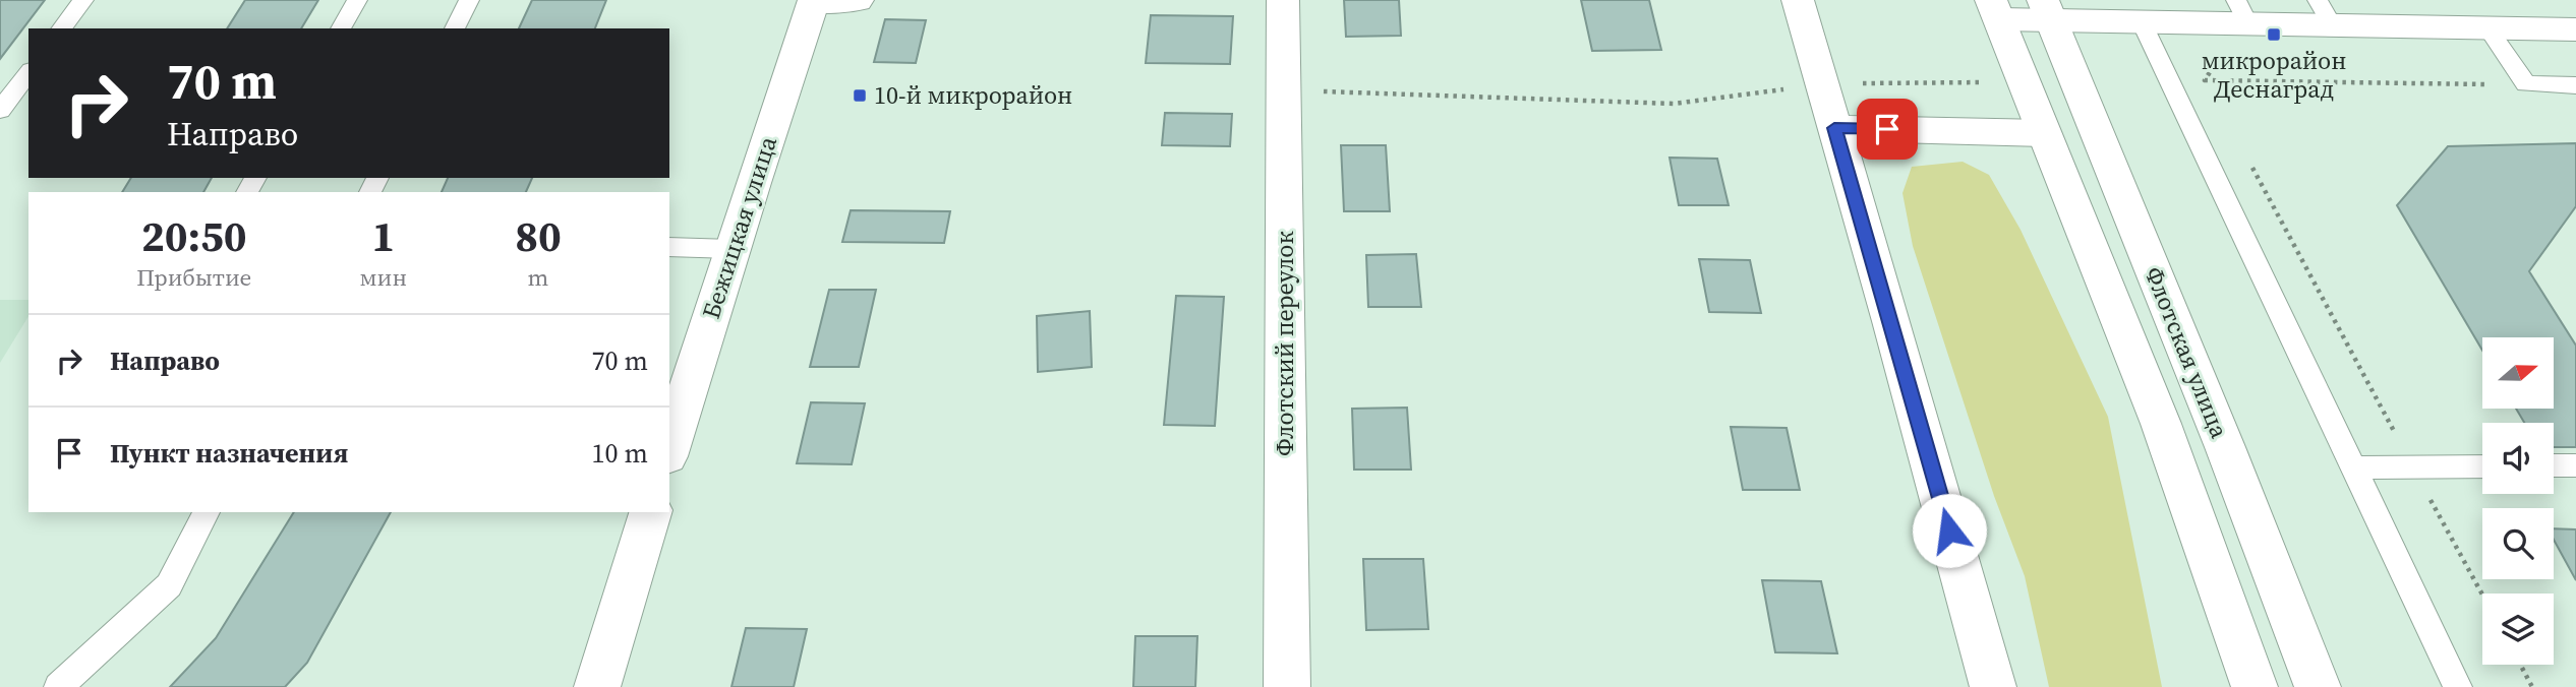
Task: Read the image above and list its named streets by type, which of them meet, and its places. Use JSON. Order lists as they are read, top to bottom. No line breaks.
{"streets":{"street":["Бежицкая улица","Флотский переулок","Флотская улица"]},"places":{"transit":["микрорайон Деснаград","10-й микрорайон"]},"north":"right","page":{"turn":["70 m","Направо"],"eta":["20:50","Прибытие","1","мин","80","m"],"list":[{"name":"Направо","value":"70 m"},{"name":"Пункт назначения","value":"10 m"}]}}
